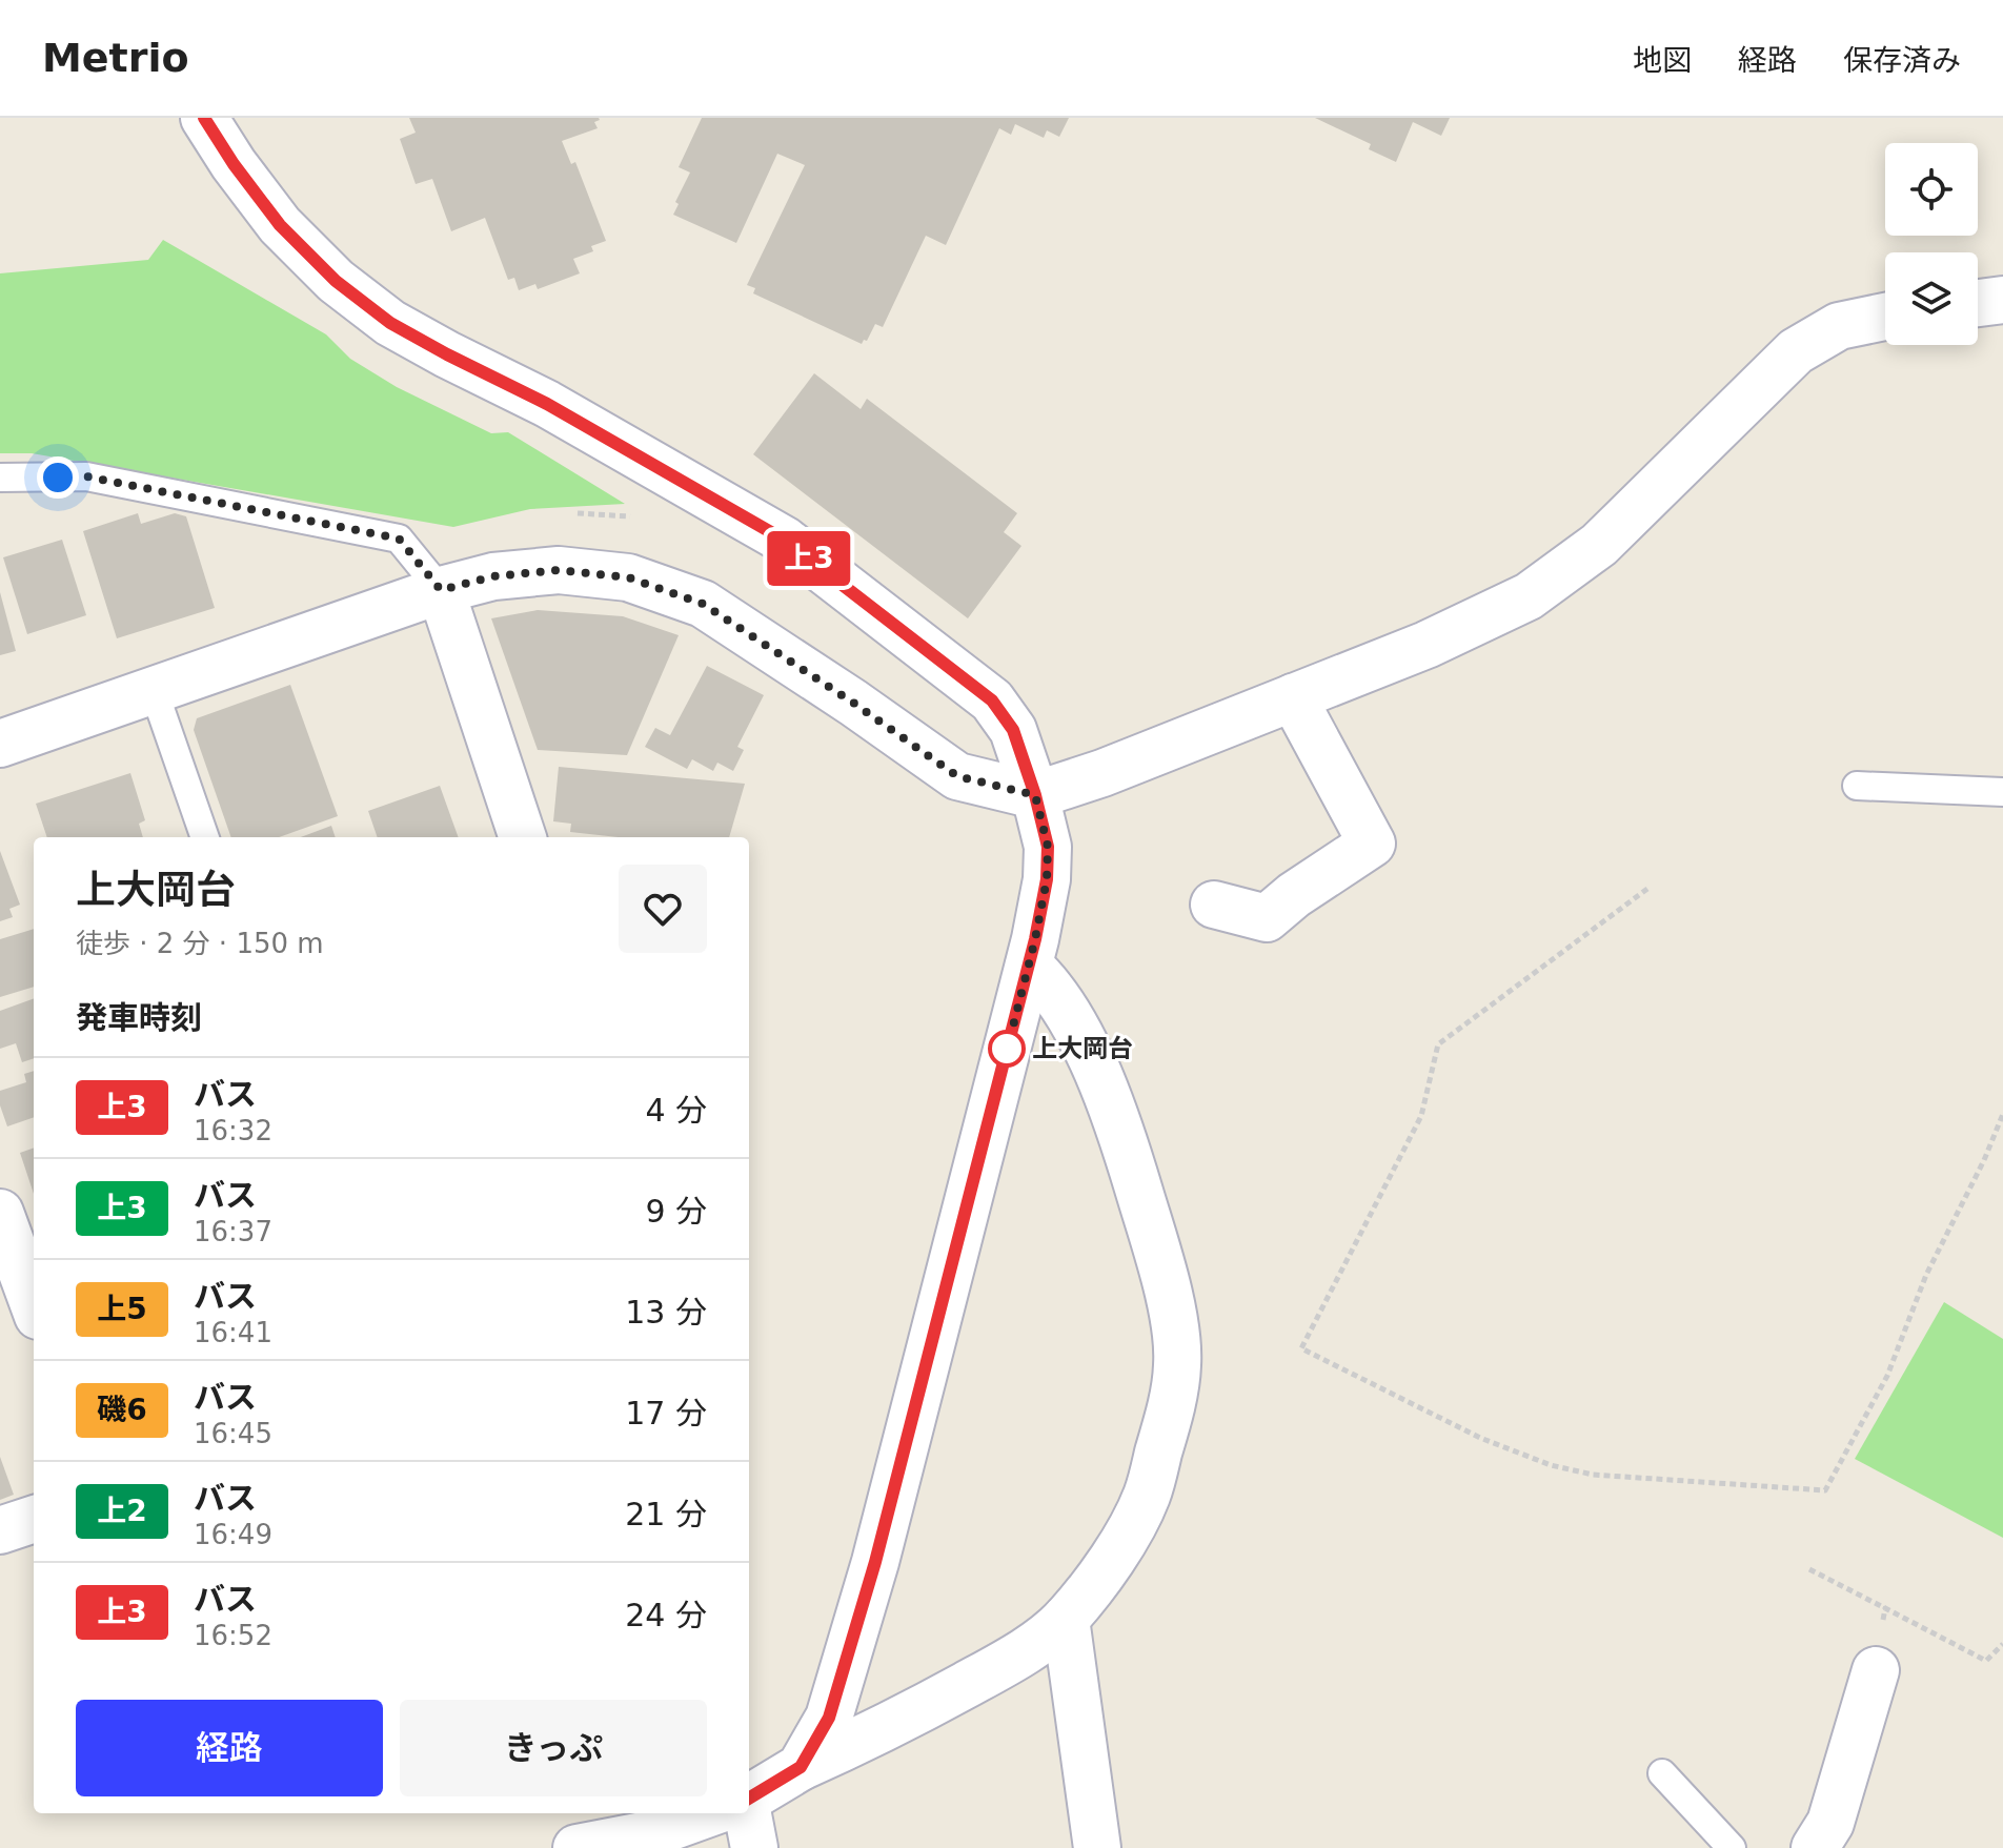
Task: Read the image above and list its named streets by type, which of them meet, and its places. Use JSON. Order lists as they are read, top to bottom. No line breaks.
{"places":["上大岡台"],"lines":["bus line 上3"],"page":{"header":"Metrio","nav":["地図","経路","保存済み"],"on_map":"上3","heading":[["上大岡台","徒歩 · 2 分 · 150 m"],"発車時刻"],"list":[{"mark":"上3","name":"バス","note":"16:32","value":"4 分"},{"mark":"上3","name":"バス","note":"16:37","value":"9 分"},{"mark":"上5","name":"バス","note":"16:41","value":"13 分"},{"mark":"磯6","name":"バス","note":"16:45","value":"17 分"},{"mark":"上2","name":"バス","note":"16:49","value":"21 分"},{"mark":"上3","name":"バス","note":"16:52","value":"24 分"}],"buttons":["経路","きっぷ"]}}
